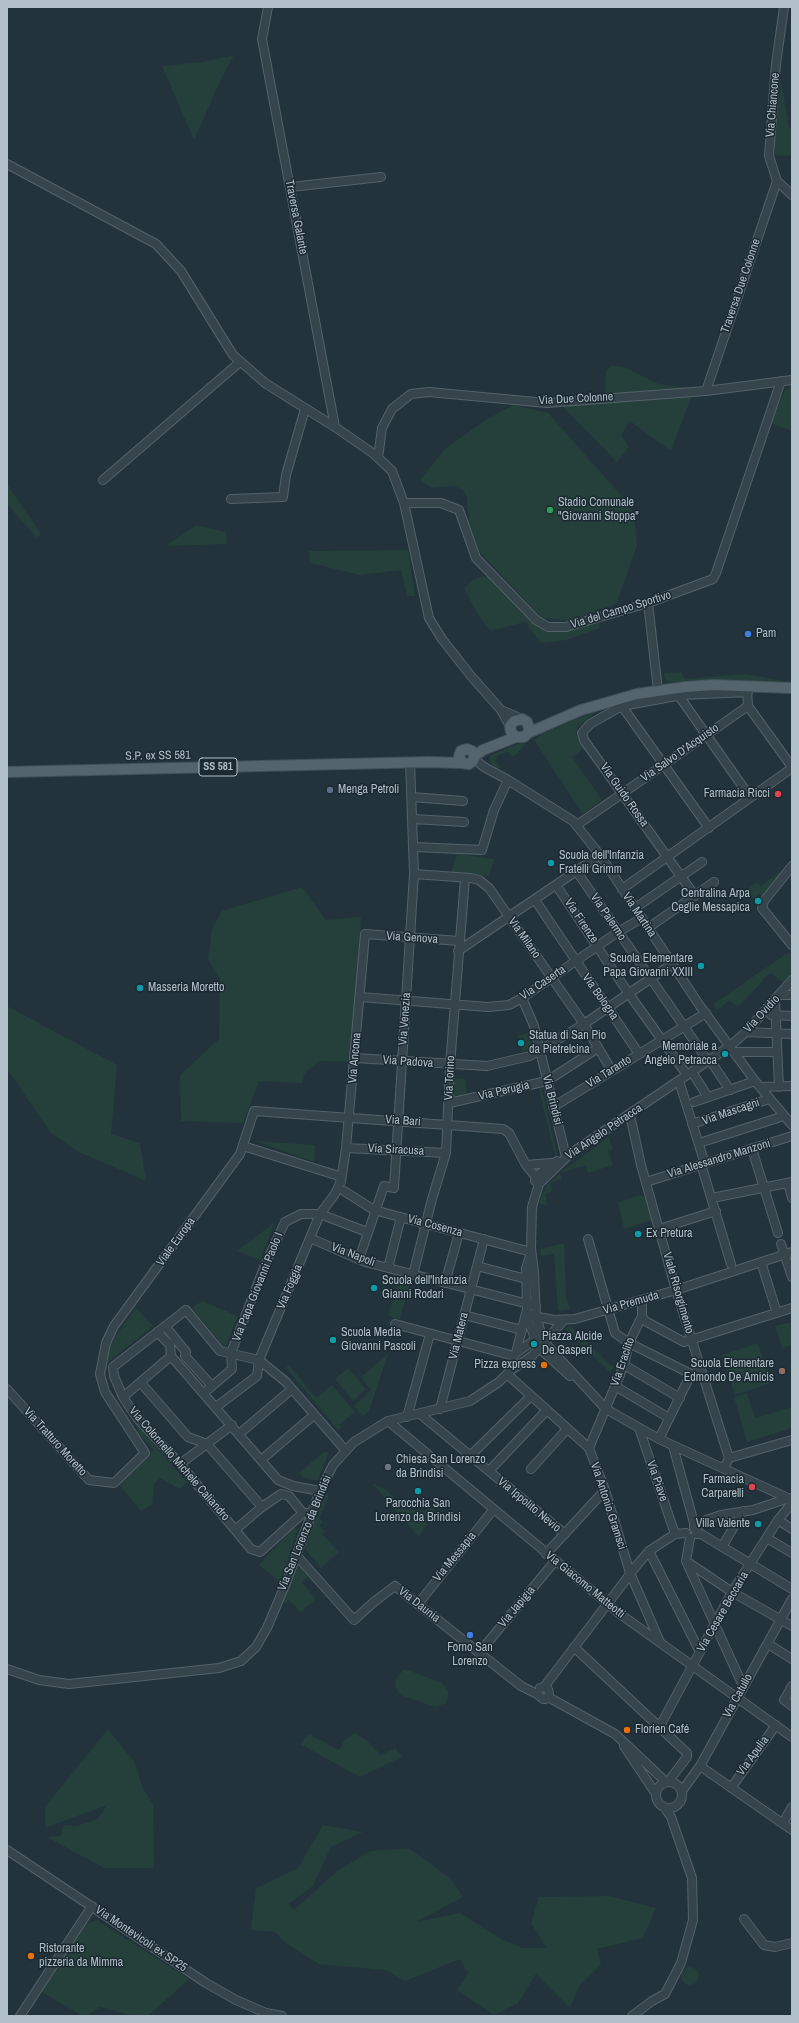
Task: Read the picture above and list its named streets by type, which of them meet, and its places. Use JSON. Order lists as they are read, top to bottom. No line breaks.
{"streets":{"main road":["S.P. ex SS 581","SS 581"],"street":["Via Chiancone","Traversa Galante","Traversa Due Colonne","Via Due Colonne","Via del Campo Sportivo","Via Salvo D'Acquisto","Via Guido Rossa","Via Martina","Via Palermo","Via Firenze","Via Genova","Via Milano","Via Caserta","Via Bologna","Via Ovidio","Via Venezia","Via Ancona","Via Padova","Via Taranto","Via Torino","Via Perugia","Via Brindisi","Via Mascagni","Via Bari","Via Angelo Petracca","Via Siracusa","Via Alessandro Manzoni","Via Cosenza","Viale Europa","Via Napoli","Via Papa Giovanni Paolo I","Via Foggia","Viale Risorgimento","Via Premuda","Via Matera","Via Eraclito","Via Tratturo Moretto","Via Colonnello Michele Caliandro","Via Piave","Via Ippolito Nevio","Via Antonio Gramsci","Via San Lorenzo da Brindisi","Via Messapia","Via Giacomo Matteotti","Via Daunia","Via Japigia","Via Cesare Beccaria","Via Catullo","Via Apulia","Via Montevicoli ex SP25"]},"crossings":[["Via Chiancone","Traversa Due Colonne"],["Traversa Due Colonne","Via Due Colonne"],["Via Due Colonne","Via del Campo Sportivo"],["Via Salvo D'Acquisto","Via Guido Rossa"],["Via Salvo D'Acquisto","Via Martina"],["S.P. ex SS 581","Via Martina"],["S.P. ex SS 581","Via Venezia"],["Via Martina","Via Caserta"],["Via Martina","Via Ovidio"],["Via Martina","Via Padova"],["Via Martina","Via Taranto"],["Via Martina","Via Mascagni"],["Via Martina","Via Angelo Petracca"],["Via Palermo","Via Caserta"],["Via Palermo","Via Padova"],["Via Palermo","Via Taranto"],["Via Palermo","Via Angelo Petracca"],["Via Firenze","Via Caserta"],["Via Firenze","Via Padova"],["Via Firenze","Via Taranto"],["Via Firenze","Via Angelo Petracca"],["Via Genova","Via Venezia"],["Via Genova","Via Ancona"],["Via Genova","Via Torino"],["Via Milano","Via Caserta"],["Via Milano","Via Venezia"],["Via Milano","Via Padova"],["Via Milano","Via Taranto"],["Via Milano","Via Torino"],["Via Milano","Via Perugia"],["Via Caserta","Via Bologna"],["Via Caserta","Via Venezia"],["Via Caserta","Via Ancona"],["Via Caserta","Via Torino"],["Via Caserta","Via Brindisi"],["Via Bologna","Via Padova"],["Via Bologna","Via Taranto"],["Via Ovidio","Via Angelo Petracca"],["Via Venezia","Via Padova"],["Via Venezia","Via Bari"],["Via Venezia","Via Siracusa"],["Via Venezia","Via Cosenza"],["Via Venezia","Via Napoli"],["Via Ancona","Via Padova"],["Via Ancona","Via Bari"],["Via Ancona","Via Siracusa"],["Via Ancona","Via Foggia"],["Via Padova","Via Torino"],["Via Padova","Via Brindisi"],["Via Taranto","Via Brindisi"],["Via Torino","Via Perugia"],["Via Torino","Via Bari"],["Via Torino","Via Siracusa"],["Via Torino","Via Cosenza"],["Via Torino","Via Napoli"],["Via Perugia","Via Brindisi"],["Via Brindisi","Via Angelo Petracca"],["Via Bari","Viale Europa"],["Via Angelo Petracca","Via Cosenza"],["Via Angelo Petracca","Viale Risorgimento"],["Via Alessandro Manzoni","Viale Risorgimento"],["Via Cosenza","Via Matera"],["Viale Europa","Via Tratturo Moretto"],["Via Napoli","Via Foggia"],["Via Napoli","Via Premuda"],["Via Napoli","Via Matera"],["Via Papa Giovanni Paolo I","Via Foggia"],["Viale Risorgimento","Via Premuda"],["Via Matera","Via San Lorenzo da Brindisi"],["Via Eraclito","Via Antonio Gramsci"],["Via Ippolito Nevio","Via San Lorenzo da Brindisi"],["Via Antonio Gramsci","Via San Lorenzo da Brindisi"],["Via Antonio Gramsci","Via Giacomo Matteotti"],["Via San Lorenzo da Brindisi","Via Giacomo Matteotti"],["Via San Lorenzo da Brindisi","Via Daunia"],["Via Messapia","Via Giacomo Matteotti"],["Via Messapia","Via Daunia"],["Via Giacomo Matteotti","Via Japigia"],["Via Giacomo Matteotti","Via Cesare Beccaria"],["Via Giacomo Matteotti","Via Catullo"],["Via Giacomo Matteotti","Via Apulia"],["Via Daunia","Via Japigia"]],"places":["Stadio Comunale \"Giovanni Stoppa\"","Pam","Menga Petroli","Farmacia Ricci","Scuola dell'Infanzia Fratelli Grimm","Centralina Arpa Ceglie Messapica","Scuola Elementare Papa Giovanni XXIII","Masseria Moretto","Statua di San Pio da Pietrelcina","Memoriale a Angelo Petracca","Ex Pretura","Scuola dell'Infanzia Gianni Rodari","Scuola Media Giovanni Pascoli","Piazza Alcide De Gasperi","Pizza express","Scuola Elementare Edmondo De Amicis","Chiesa San Lorenzo da Brindisi","Farmacia Carparelli","Parocchia San Lorenzo da Brindisi","Villa Valente","Forno San Lorenzo","Florien Café","Ristorante pizzeria da Mimma"]}
